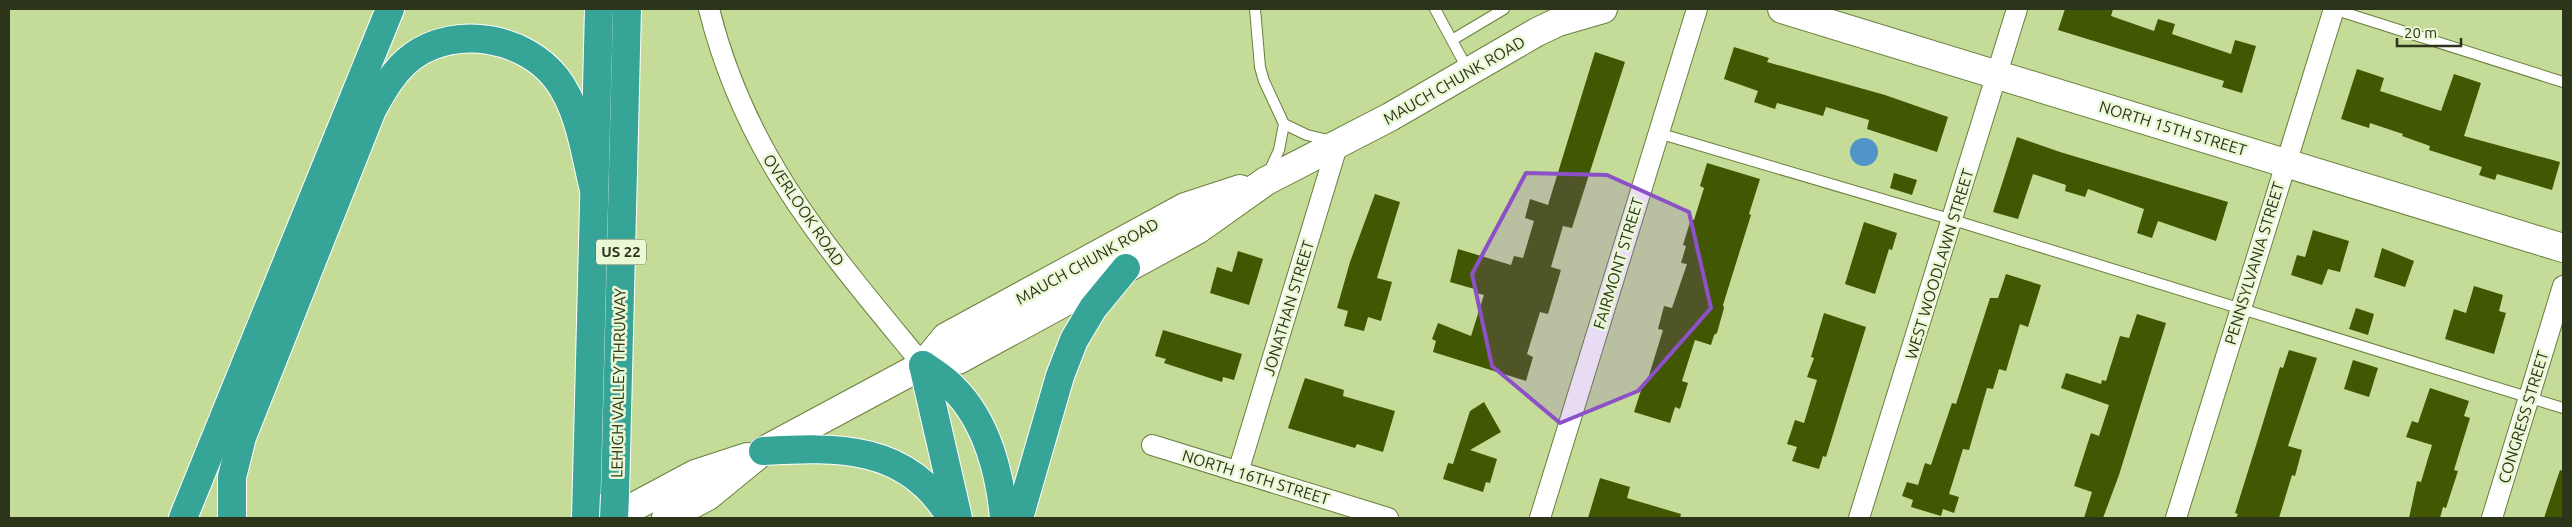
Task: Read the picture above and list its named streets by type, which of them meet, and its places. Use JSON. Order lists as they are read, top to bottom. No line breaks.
{"streets":{"highway":["US 22","LEHIGH VALLEY THRUWAY"],"main road":["MAUCH CHUNK ROAD","NORTH 15TH STREET"],"street":["OVERLOOK ROAD","FAIRMONT STREET","PENNSYLVANIA STREET","WEST WOODLAWN STREET","JONATHAN STREET","CONGRESS STREET","NORTH 16TH STREET"]},"crossings":[["MAUCH CHUNK ROAD","OVERLOOK ROAD"],["MAUCH CHUNK ROAD","JONATHAN STREET"],["MAUCH CHUNK ROAD","LEHIGH VALLEY THRUWAY"],["NORTH 15TH STREET","PENNSYLVANIA STREET"],["NORTH 15TH STREET","WEST WOODLAWN STREET"],["JONATHAN STREET","NORTH 16TH STREET"]],"scale_bar":"20 m"}
